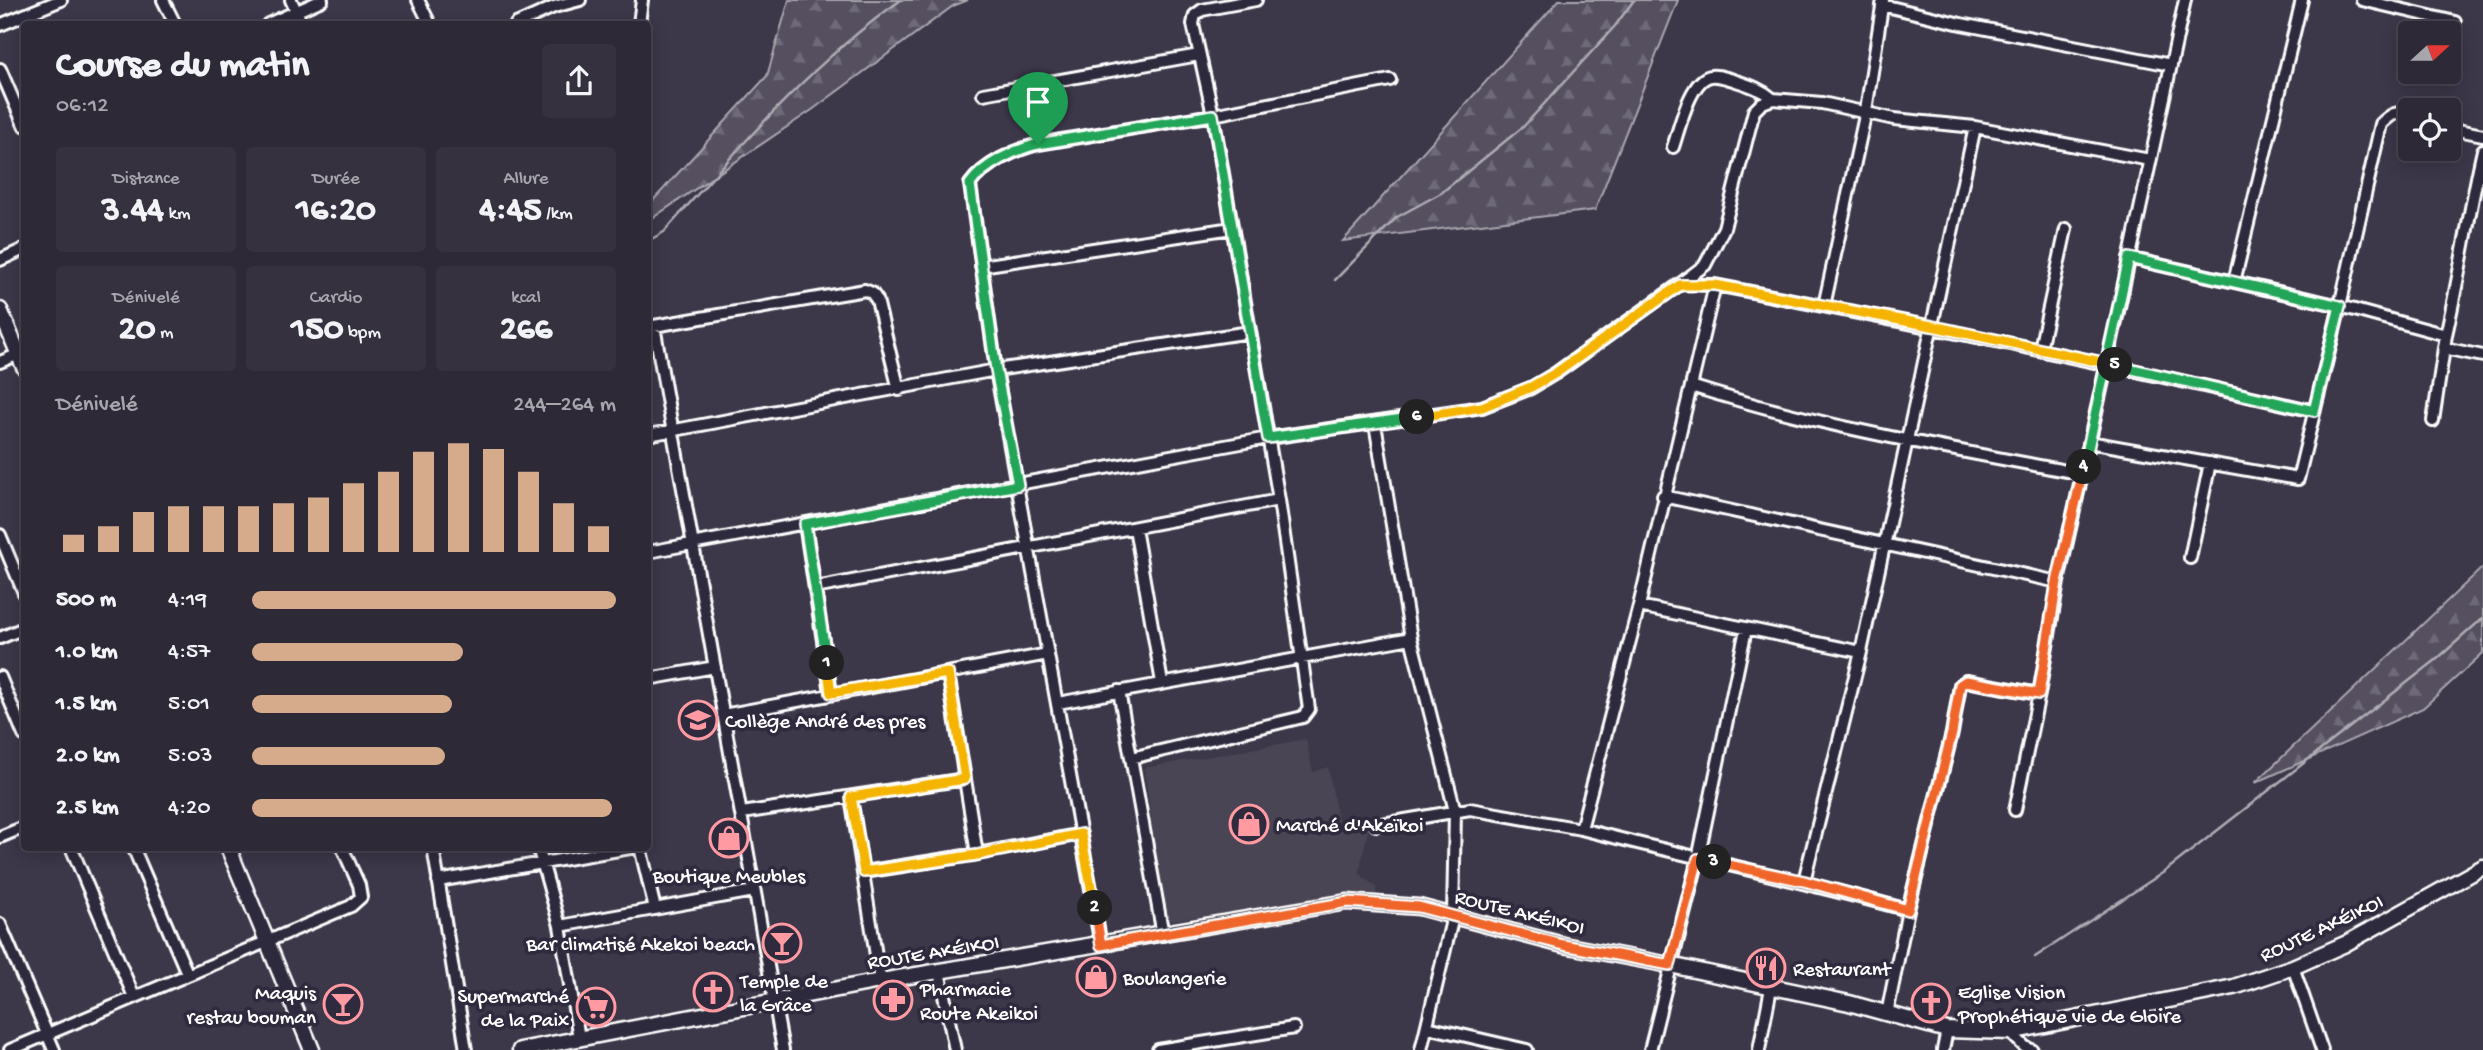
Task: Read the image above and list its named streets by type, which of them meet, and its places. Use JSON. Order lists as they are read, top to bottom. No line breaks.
{"streets":{"street":["ROUTE AKÉIKOI"]},"places":{"school or university":["Collège André des pres"],"shop":["Marché d'Akeïkoi","Boutique Meubles","Boulangerie"],"bar":["Bar climatisé Akekoi beach","Maquis restau bouman"],"restaurant":["Restaurant"],"church":["Temple de la Grâce","Eglise Vision Prophétique vie de Gloire"],"pharmacy":["Pharmacie Route Akeikoi"],"supermarket":["Supermarché de la Paix"]},"north":"right","page":{"heading":["Course du matin","06:12"],"stats":[["Distance","3.44 km"],["Durée","16:20"],["Allure","4:45 /km"],["Dénivelé","20 m"],["Cardio","150 bpm"],["kcal","266"]],"pins":["5","6","4","1","3","2"],"chart":["Dénivelé","244–264 m"],"list":[{"name":"500 m","note":"4:19"},{"name":"1.0 km","note":"4:57"},{"name":"1.5 km","note":"5:01"},{"name":"2.0 km","note":"5:03"},{"name":"2.5 km","note":"4:20"}]}}
